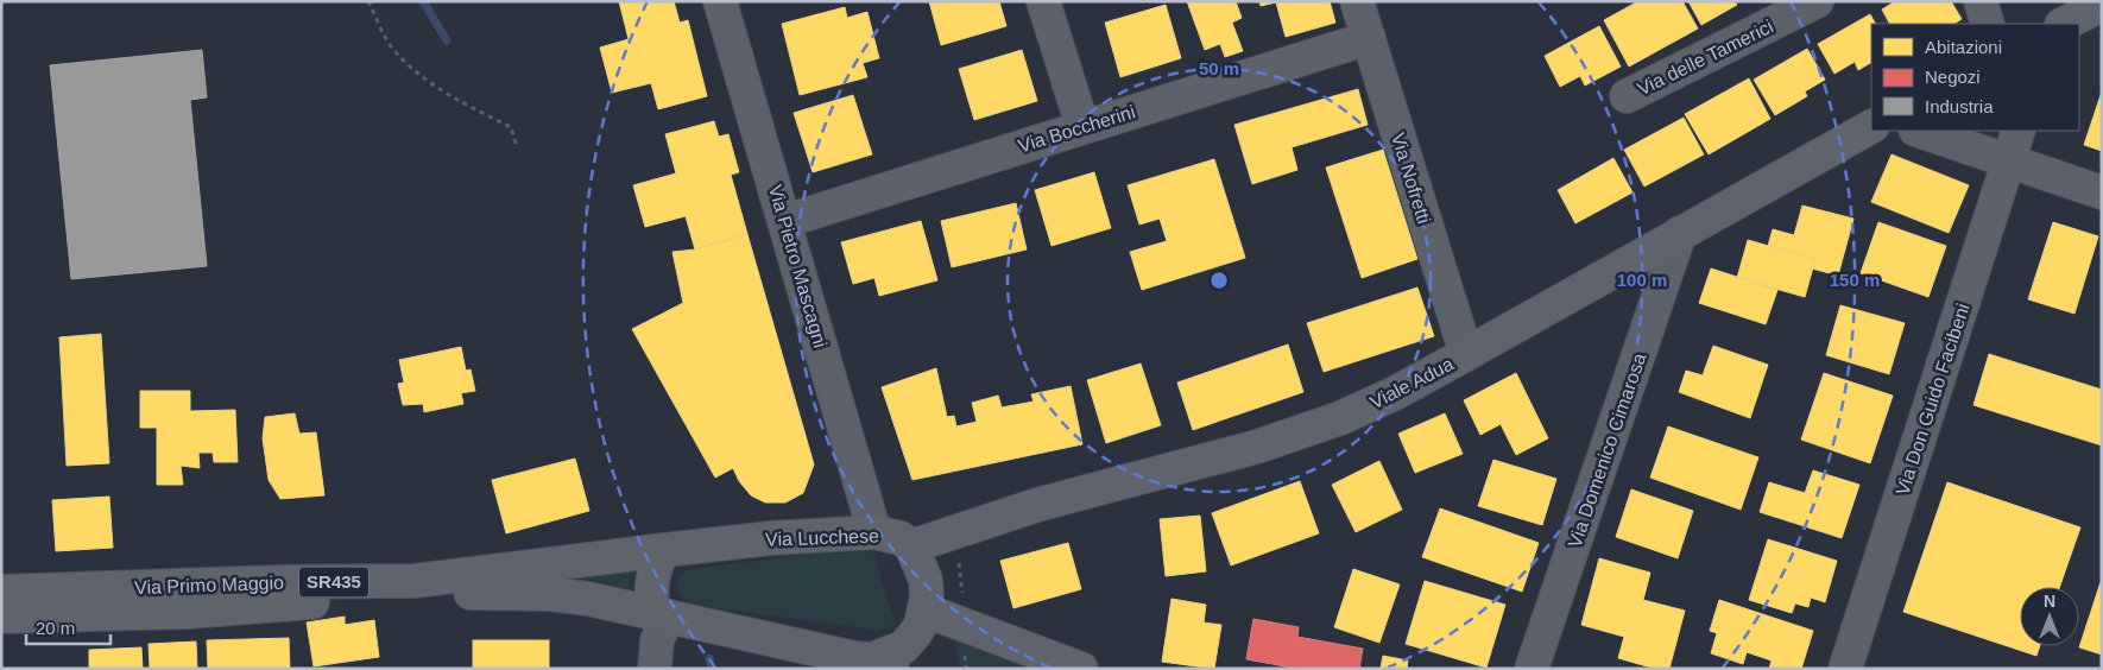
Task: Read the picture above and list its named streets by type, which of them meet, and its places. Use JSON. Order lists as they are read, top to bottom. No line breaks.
{"streets":{"main road":["Viale Adua","Via Lucchese","SR435","Via Primo Maggio"],"street":["Via delle Tamerici","Via Boccherini","Via Nofretti","Via Pietro Mascagni","Via Don Guido Facibeni","Via Domenico Cimarosa"]},"crossings":[["Via Boccherini","Via Nofretti"],["Via Boccherini","Via Pietro Mascagni"],["Via Nofretti","Viale Adua"],["Via Pietro Mascagni","Via Lucchese"],["Viale Adua","Via Domenico Cimarosa"],["Viale Adua","Via Lucchese"],["Via Lucchese","Via Primo Maggio"]],"legend":["Abitazioni","Negozi","Industria"],"scale_bar":"20 m","north":"top","rings":["50 m","100 m","150 m"]}
